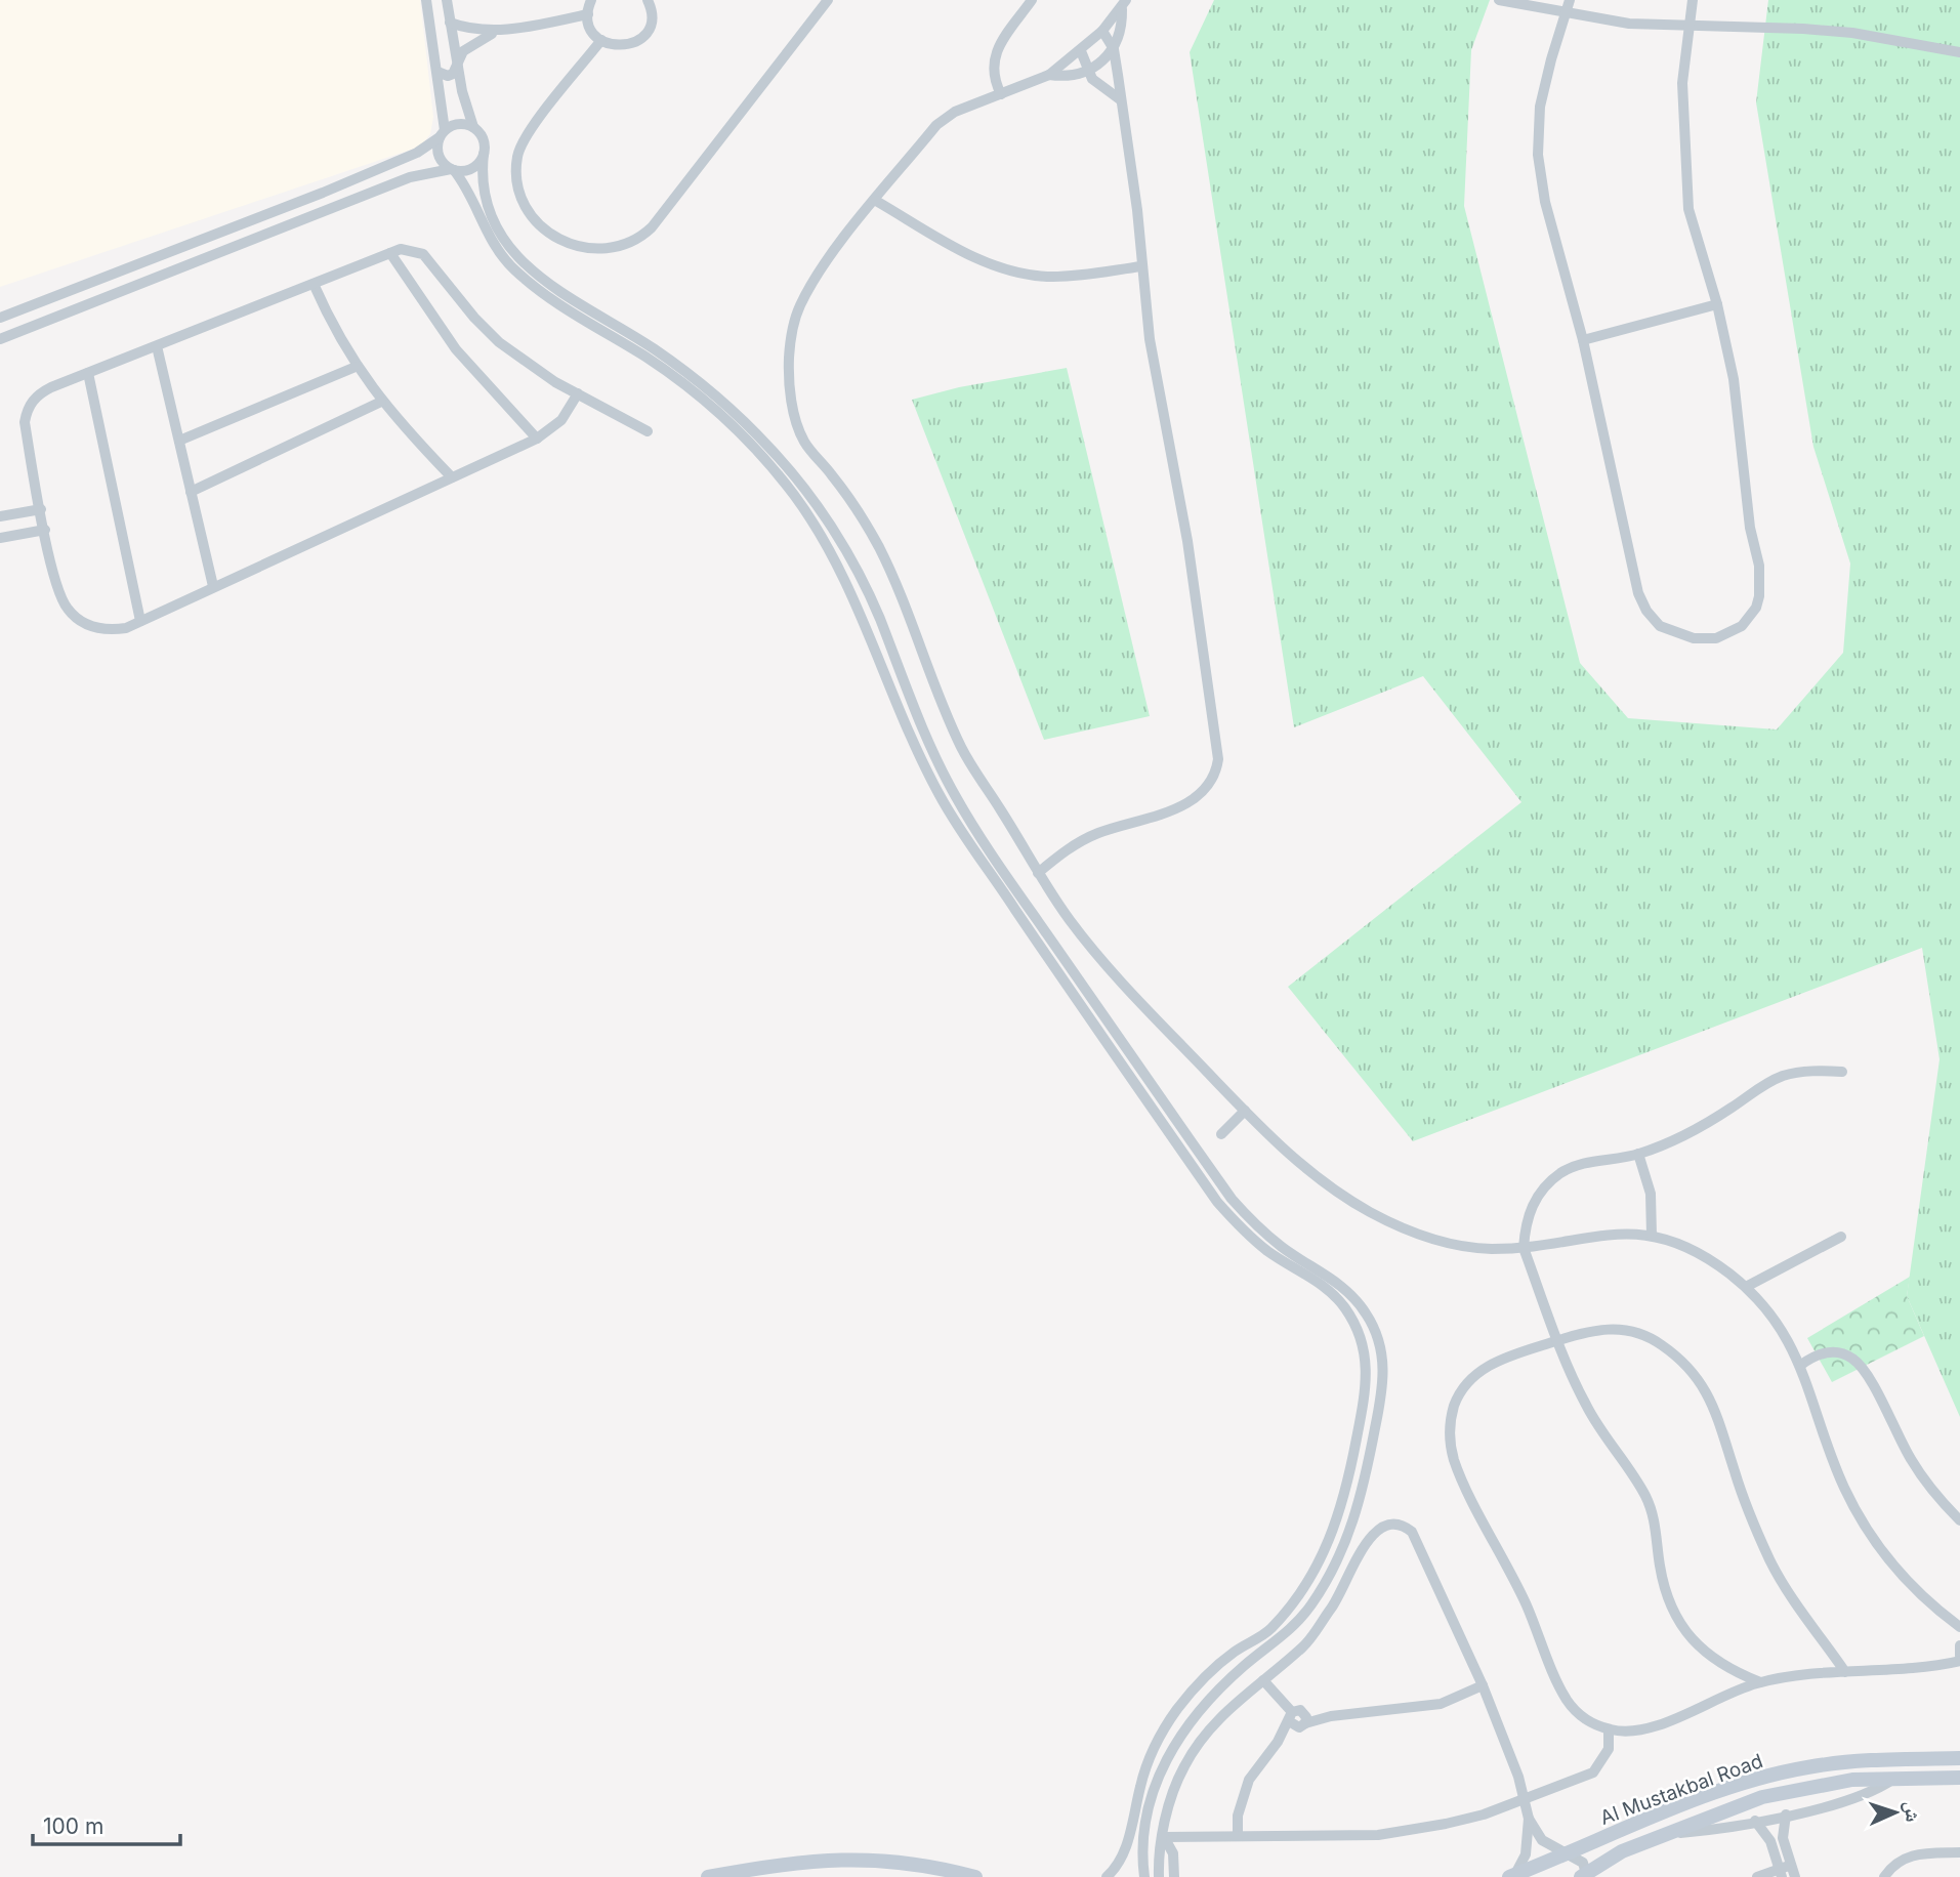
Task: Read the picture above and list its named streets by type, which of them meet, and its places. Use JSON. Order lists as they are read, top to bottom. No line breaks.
{"streets":{"main road":["Al Mustakbal Road"]},"scale_bar":"100 m","north":"right"}
